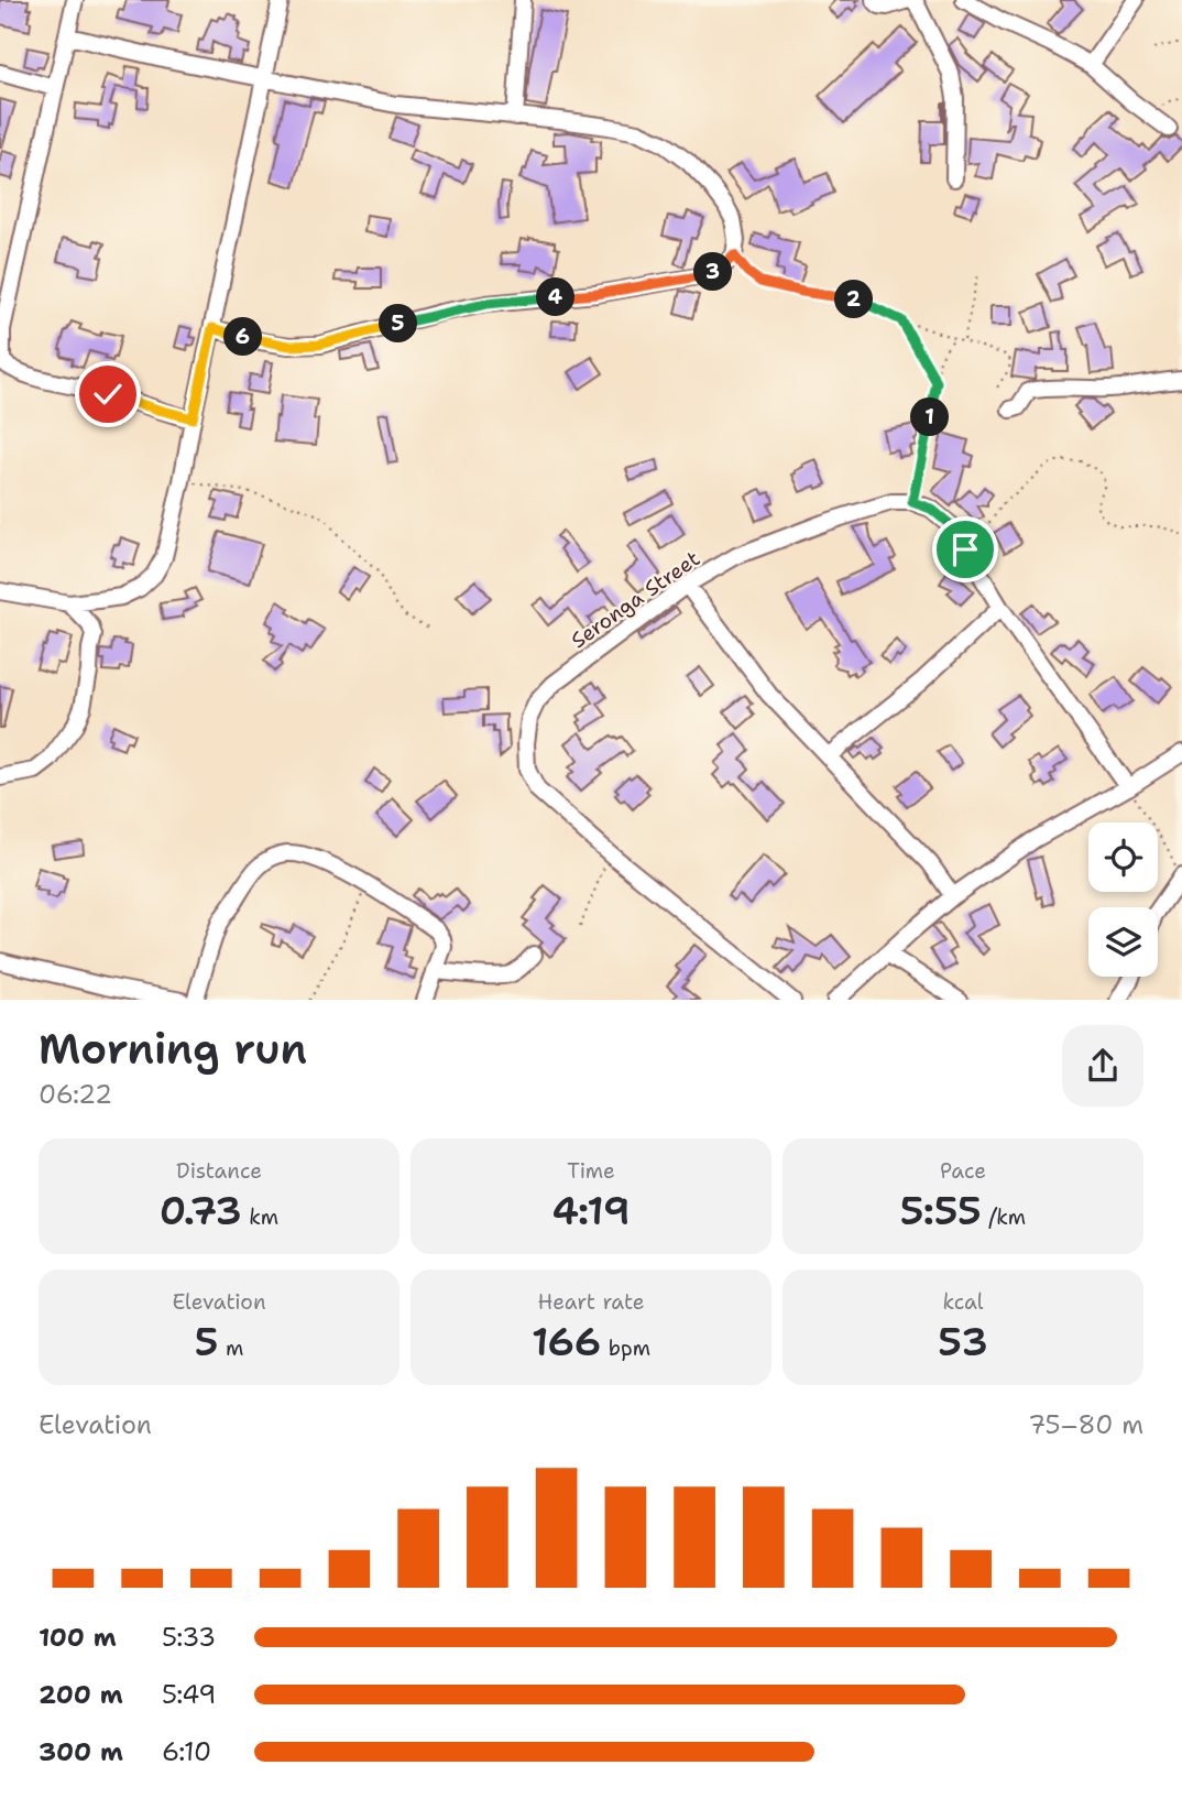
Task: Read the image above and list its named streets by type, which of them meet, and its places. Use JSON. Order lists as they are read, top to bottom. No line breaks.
{"streets":{"street":["Seronga Street"]},"page":{"pins":["3","4","2","5","6","1"],"heading":["Morning run","06:22"],"stats":[["Distance","0.73 km"],["Time","4:19"],["Pace","5:55 /km"],["Elevation","5 m"],["Heart rate","166 bpm"],["kcal","53"]],"chart":["Elevation","75–80 m"],"list":[{"name":"100 m","note":"5:33"},{"name":"200 m","note":"5:49"},{"name":"300 m","note":"6:10"}]}}
